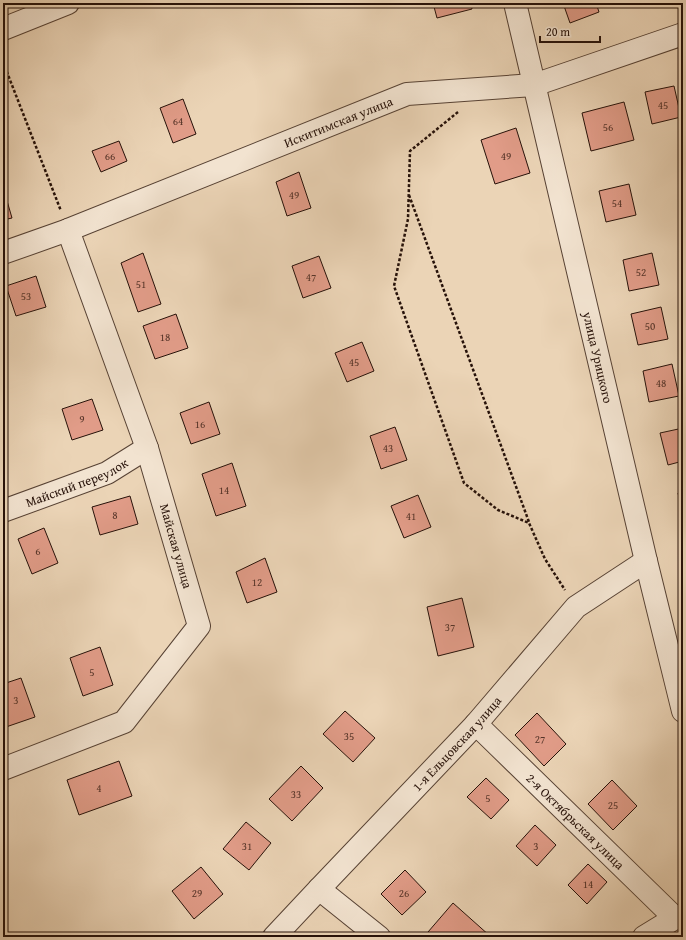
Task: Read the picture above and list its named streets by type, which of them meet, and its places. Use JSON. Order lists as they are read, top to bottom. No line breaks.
{"streets":{"street":["Искитимская улица","улица Урицкого","Майский переулок","Майская улица","1-я Ельцовская улица","2-я Октябрьская улица"]},"crossings":[["Искитимская улица","улица Урицкого"],["Искитимская улица","Майская улица"],["улица Урицкого","1-я Ельцовская улица"],["Майский переулок","Майская улица"],["1-я Ельцовская улица","2-я Октябрьская улица"]],"house_numbers":["45","64","56","66","49","49","54","52","47","51","53","50","18","45","48","9","16","43","14","8","41","6","12","37","5","3","35","27","4","33","5","25","31","3","14","29","26"],"scale_bar":"20 m"}
